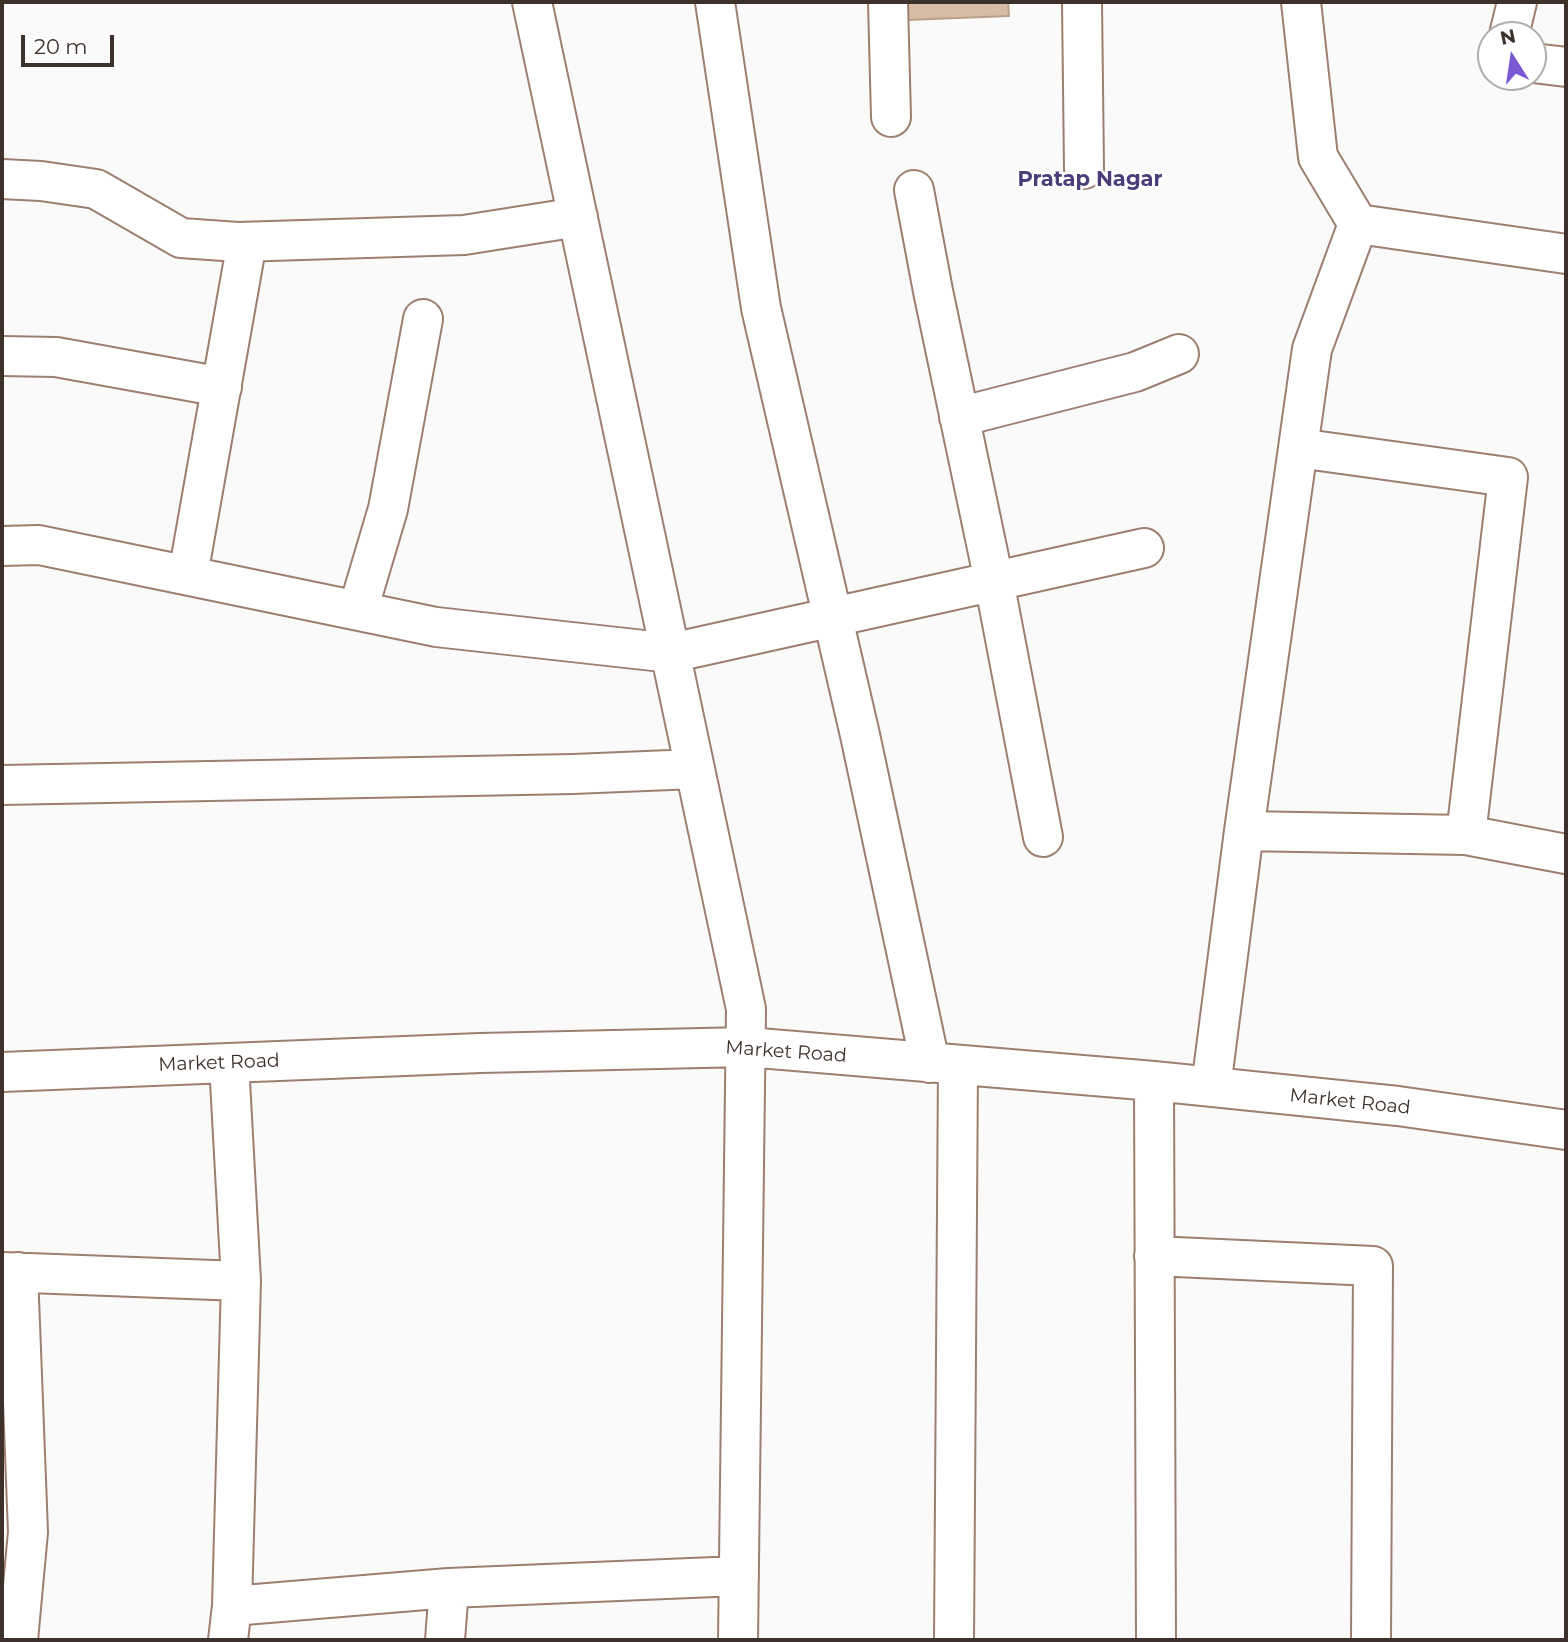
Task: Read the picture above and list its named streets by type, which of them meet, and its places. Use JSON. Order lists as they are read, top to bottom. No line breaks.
{"streets":{"street":["Market Road"]},"districts":["Pratap Nagar"],"scale_bar":"20 m","north":"top"}
